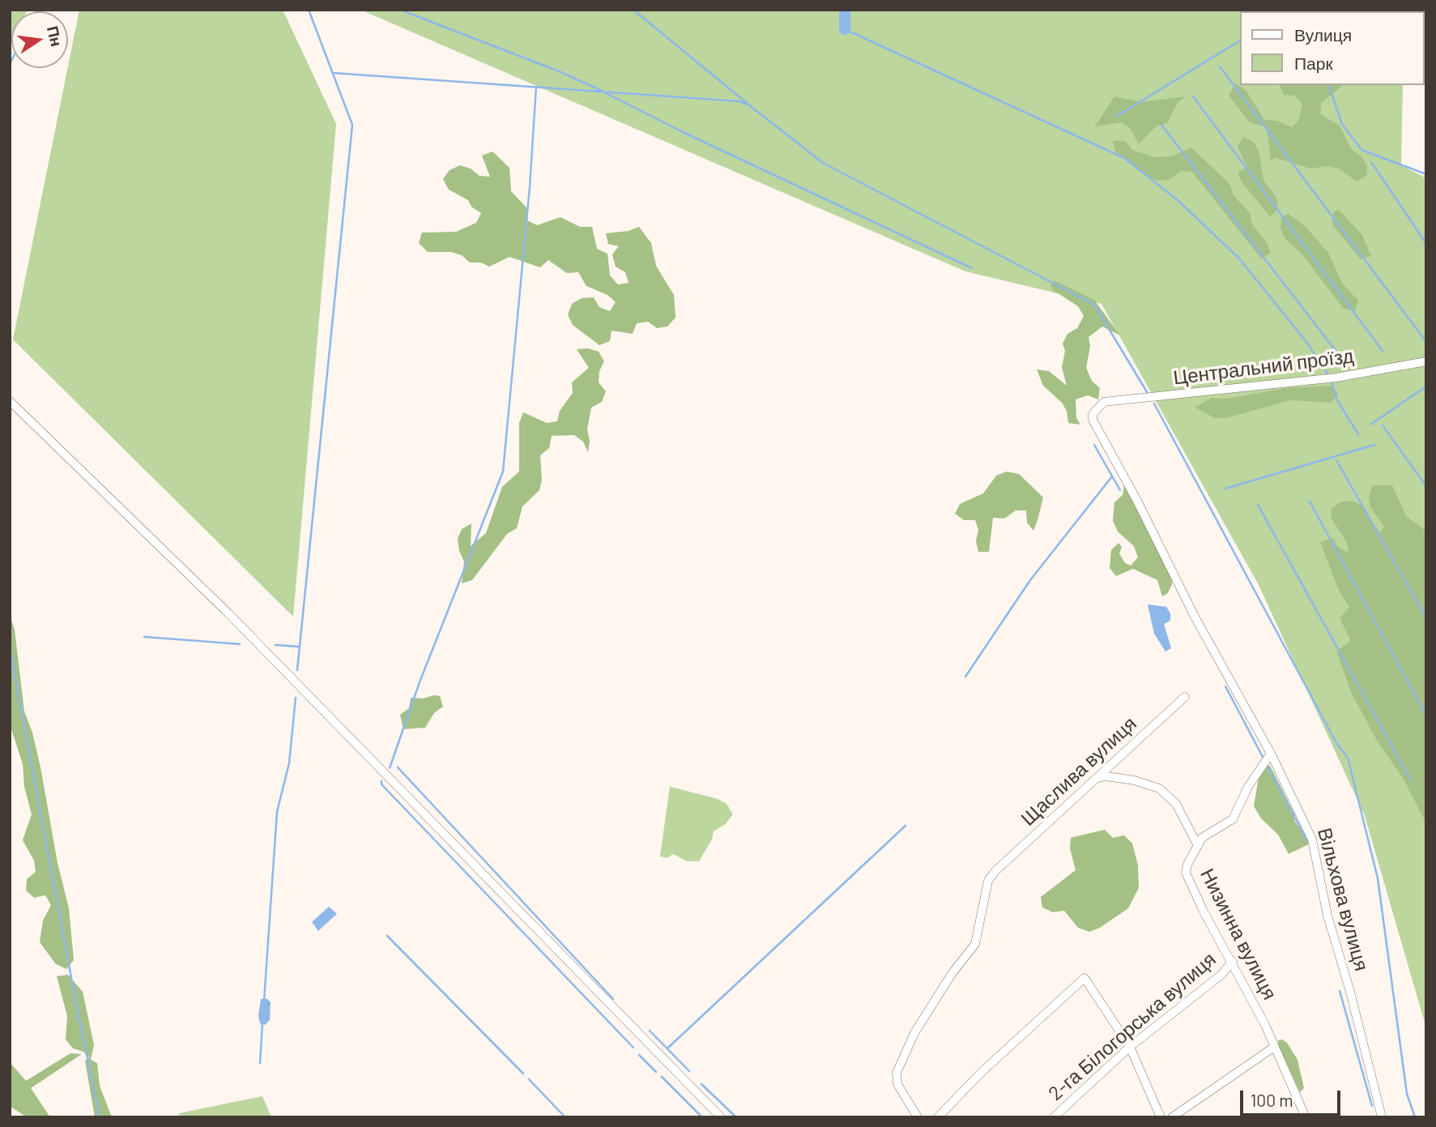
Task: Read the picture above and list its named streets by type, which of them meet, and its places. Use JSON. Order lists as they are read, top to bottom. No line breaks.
{"streets":{"street":["Центральний проїзд","Щаслива вулиця","Вільхова вулиця","Низинна вулиця","2-га Білогорська вулиця"]},"crossings":[["Центральний проїзд","Вільхова вулиця"],["Вільхова вулиця","Низинна вулиця"],["Низинна вулиця","2-га Білогорська вулиця"]],"legend":["Вулиця","Парк"],"scale_bar":"100 m","north":"right"}
